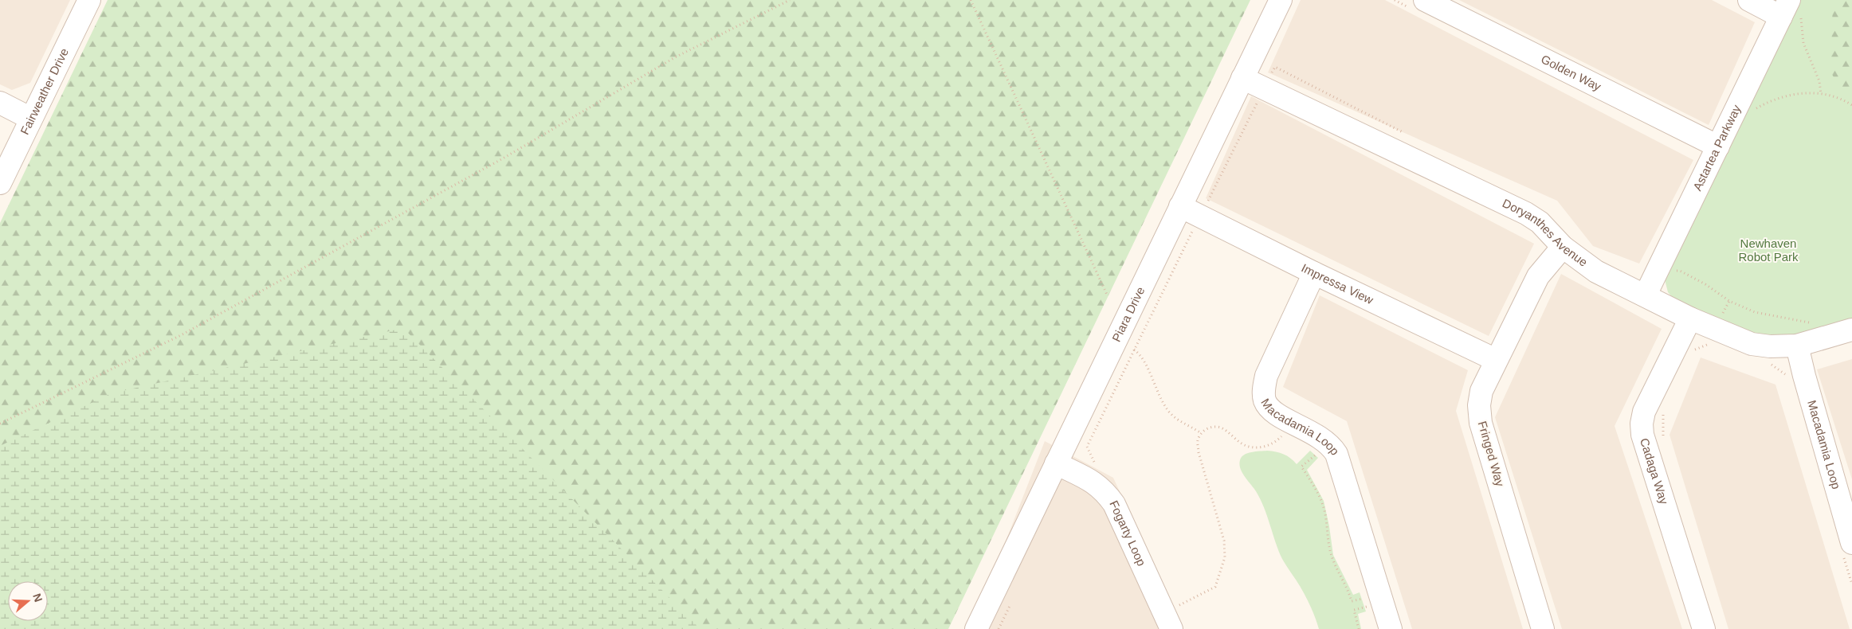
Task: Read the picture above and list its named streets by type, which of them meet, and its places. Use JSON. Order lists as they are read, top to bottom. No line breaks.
{"streets":{"street":["Golden Way","Fairweather Drive","Astartea Parkway","Doryanthes Avenue","Impressa View","Piara Drive","Macadamia Loop","Fringed Way","Cadaga Way","Fogarty Loop"]},"crossings":[["Golden Way","Astartea Parkway"],["Astartea Parkway","Doryanthes Avenue"],["Doryanthes Avenue","Piara Drive"],["Doryanthes Avenue","Macadamia Loop"],["Doryanthes Avenue","Fringed Way"],["Doryanthes Avenue","Cadaga Way"],["Impressa View","Piara Drive"],["Impressa View","Macadamia Loop"],["Impressa View","Fringed Way"],["Piara Drive","Fogarty Loop"]],"parks":["Newhaven Robot Park"],"north":"right"}
